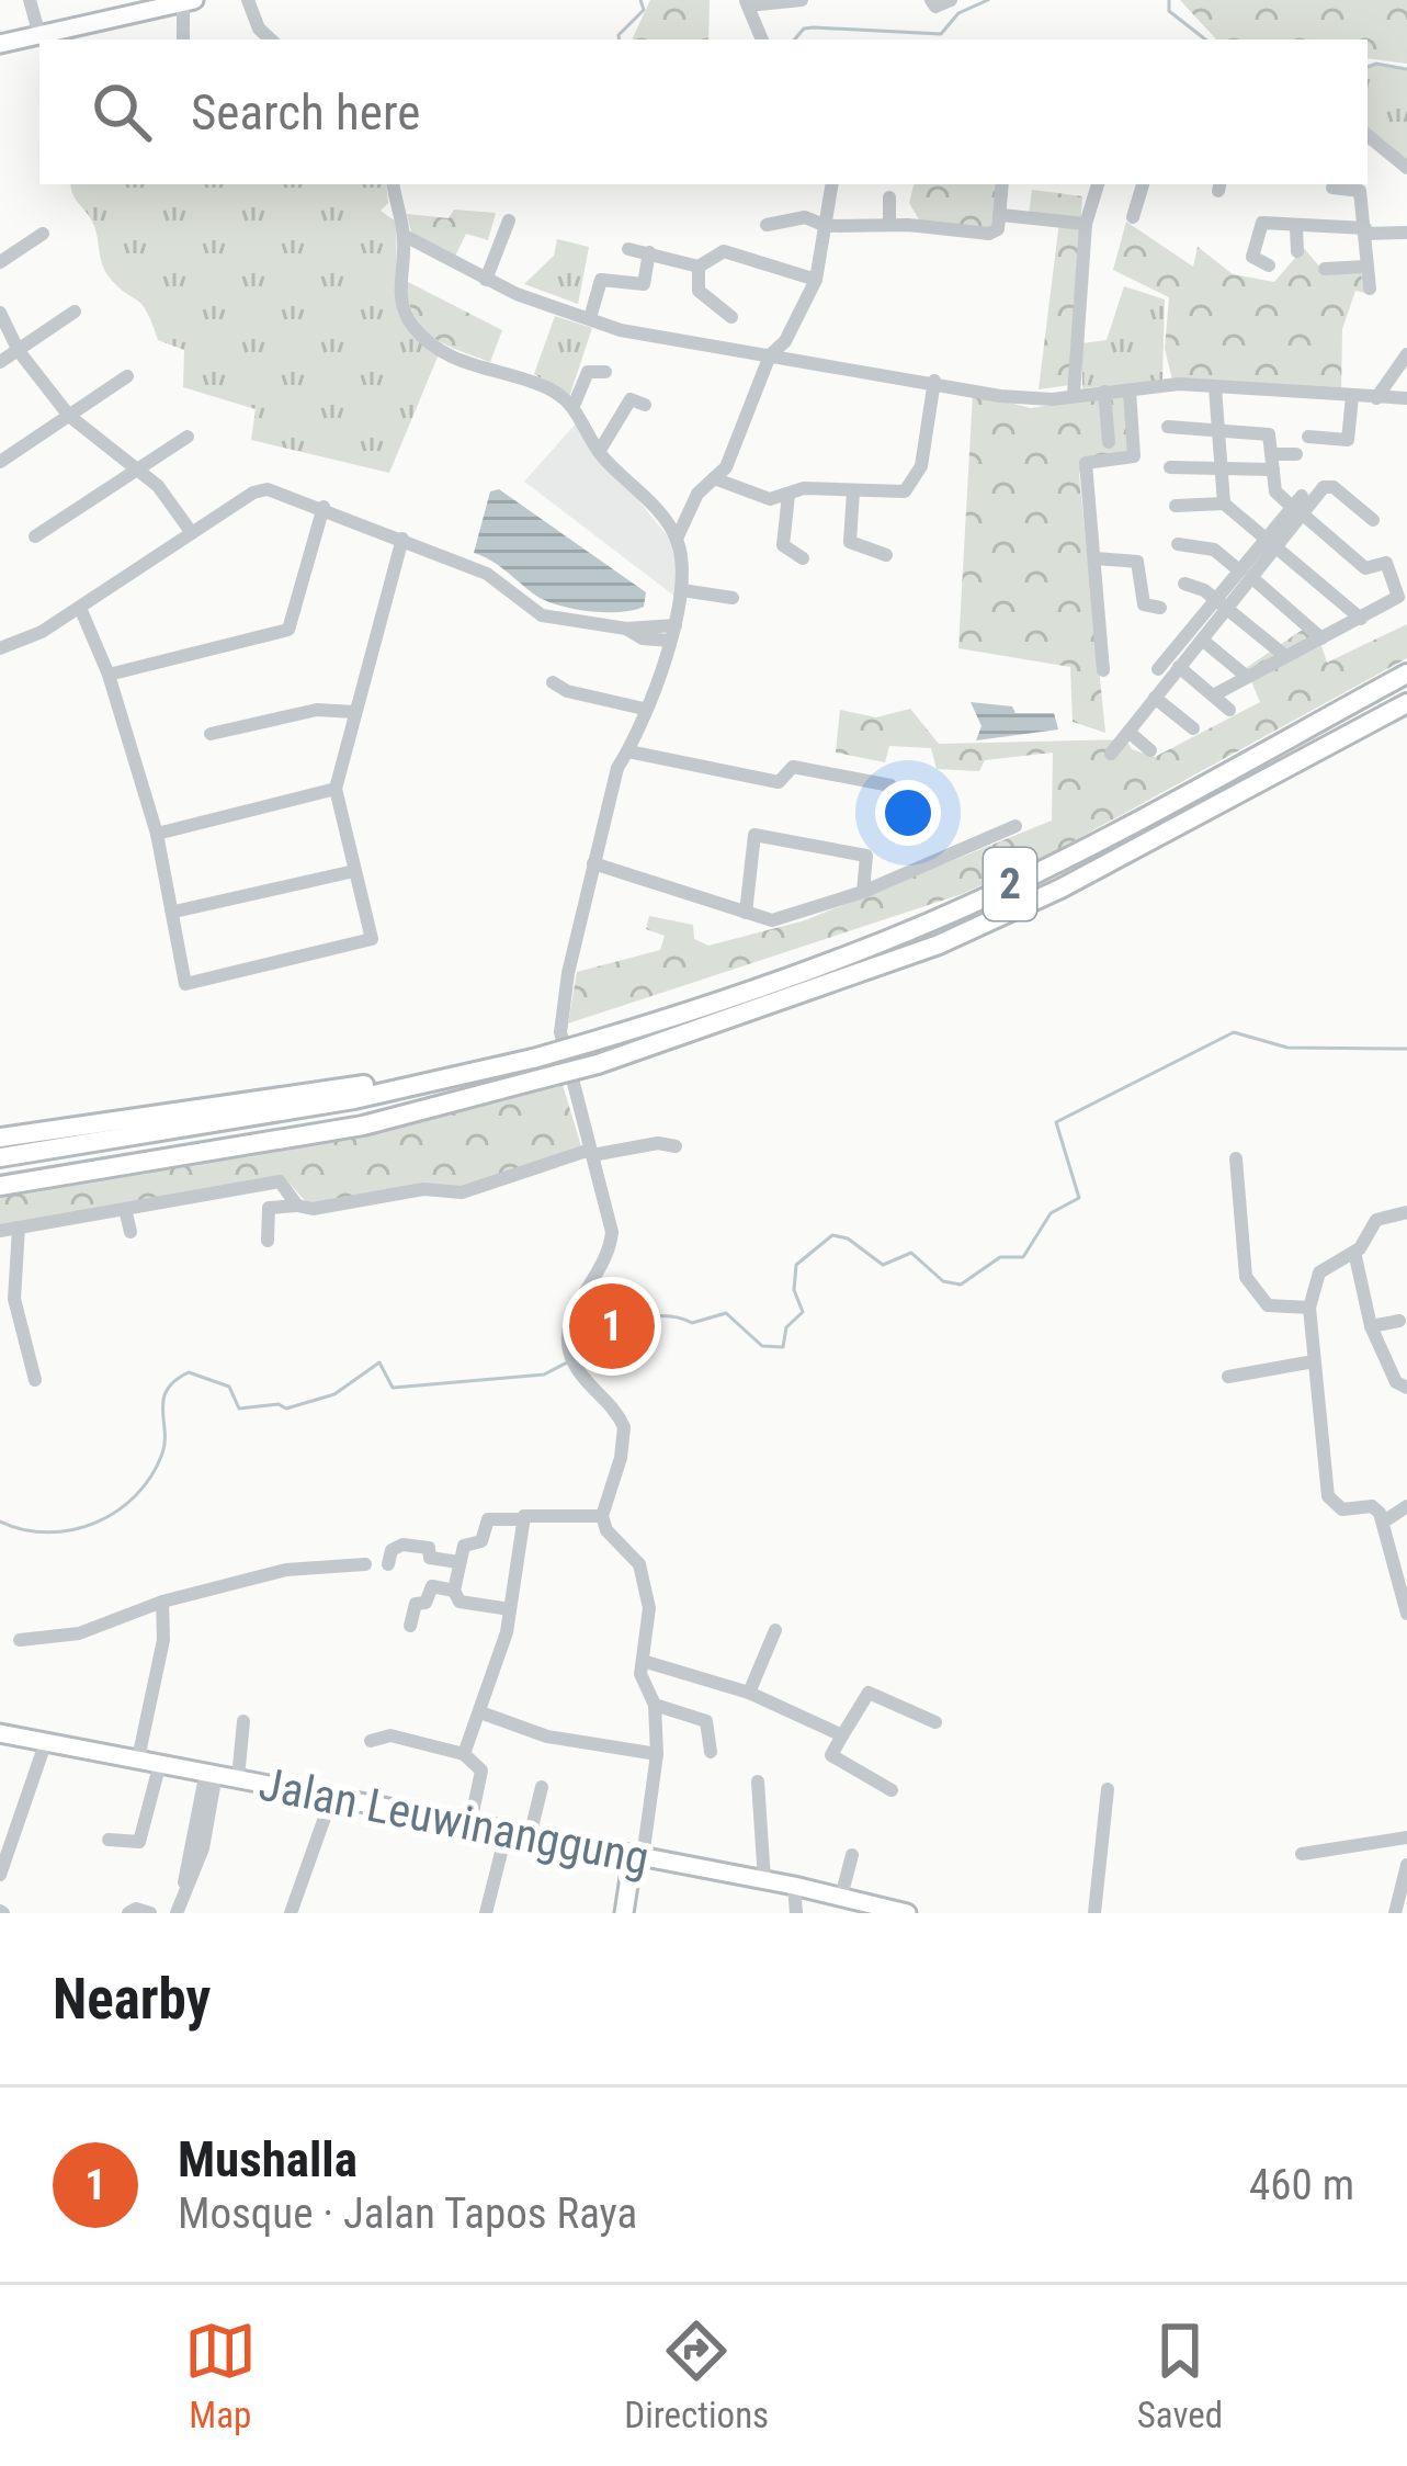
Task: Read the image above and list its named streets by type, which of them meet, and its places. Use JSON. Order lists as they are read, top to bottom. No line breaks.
{"streets":{"highway":["2"],"main road":["Jalan Leuwinanggung"]},"page":{"search":"Search here","pins":"1","heading":"Nearby","list":[{"mark":"1","name":"Mushalla","note":"Mosque · Jalan Tapos Raya","value":"460 m"}],"nav":["Map","Directions","Saved"]}}
